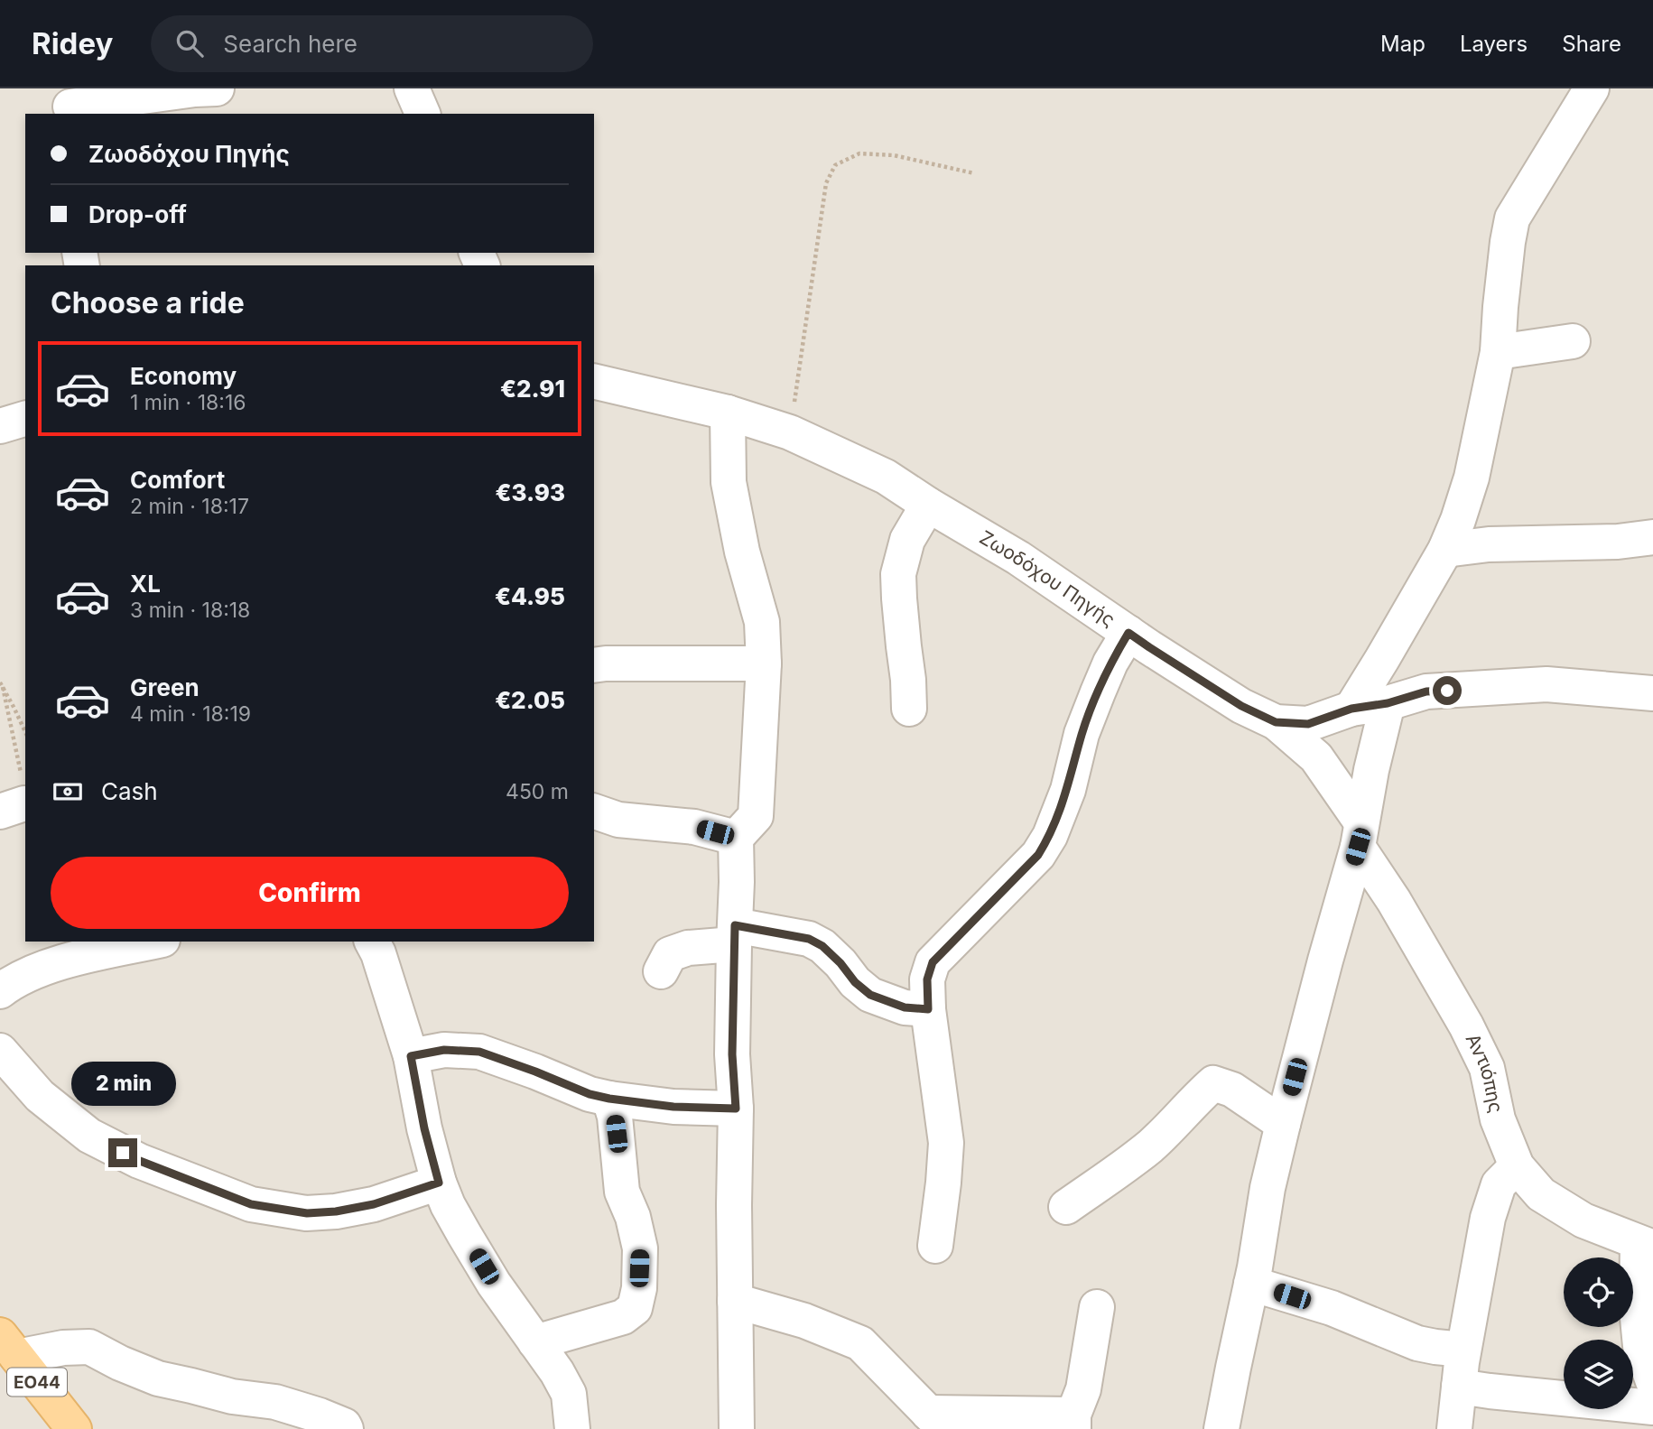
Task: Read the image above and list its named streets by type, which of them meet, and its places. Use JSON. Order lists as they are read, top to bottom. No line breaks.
{"streets":{"main road":["ΕΟ44"],"street":["Ζωοδόχου Πηγής","Αντιόπης"]},"crossings":[["Ζωοδόχου Πηγής","Αντιόπης"]],"page":{"header":"Ridey","search":"Search here","nav":["Map","Layers","Share"],"banner":["Ζωοδόχου Πηγής","Drop-off"],"heading":"Choose a ride","list":[{"name":"Economy","note":"1 min · 18:16","value":"€2.91"},{"name":"Comfort","note":"2 min · 18:17","value":"€3.93"},{"name":"XL","note":"3 min · 18:18","value":"€4.95"},{"name":"Green","note":"4 min · 18:19","value":"€2.05"}],"pay":["Cash","450 m"],"buttons":"Confirm","bubble":"2 min"}}
